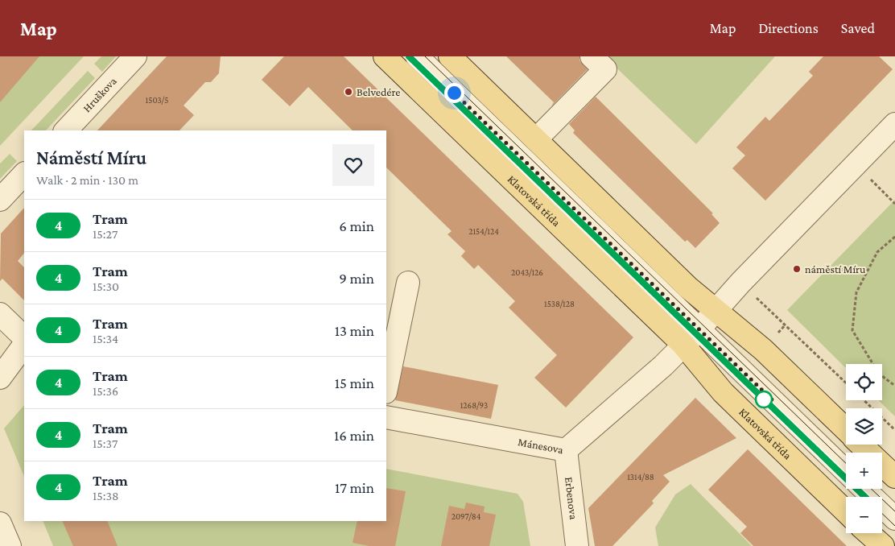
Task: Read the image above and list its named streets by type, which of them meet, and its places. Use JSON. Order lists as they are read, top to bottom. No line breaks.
{"streets":{"main road":["Klatovská třída"],"street":["Hruškova","Mánesova","Erbenova"]},"crossings":[["Klatovská třída","Mánesova"],["Mánesova","Erbenova"]],"places":["Belvedére","náměstí Míru"],"lines":["tram line 4"],"house_numbers":["1503/5","2154/124","2043/126","1538/128","1268/93","1314/88","2097/84"],"page":{"header":"Map","nav":["Map","Directions","Saved"],"heading":["Náměstí Míru","Walk · 2 min · 130 m"],"list":[{"mark":"4","name":"Tram","note":"15:27","value":"6 min"},{"mark":"4","name":"Tram","note":"15:30","value":"9 min"},{"mark":"4","name":"Tram","note":"15:34","value":"13 min"},{"mark":"4","name":"Tram","note":"15:36","value":"15 min"},{"mark":"4","name":"Tram","note":"15:37","value":"16 min"},{"mark":"4","name":"Tram","note":"15:38","value":"17 min"}],"map_buttons":["+","−"]}}
